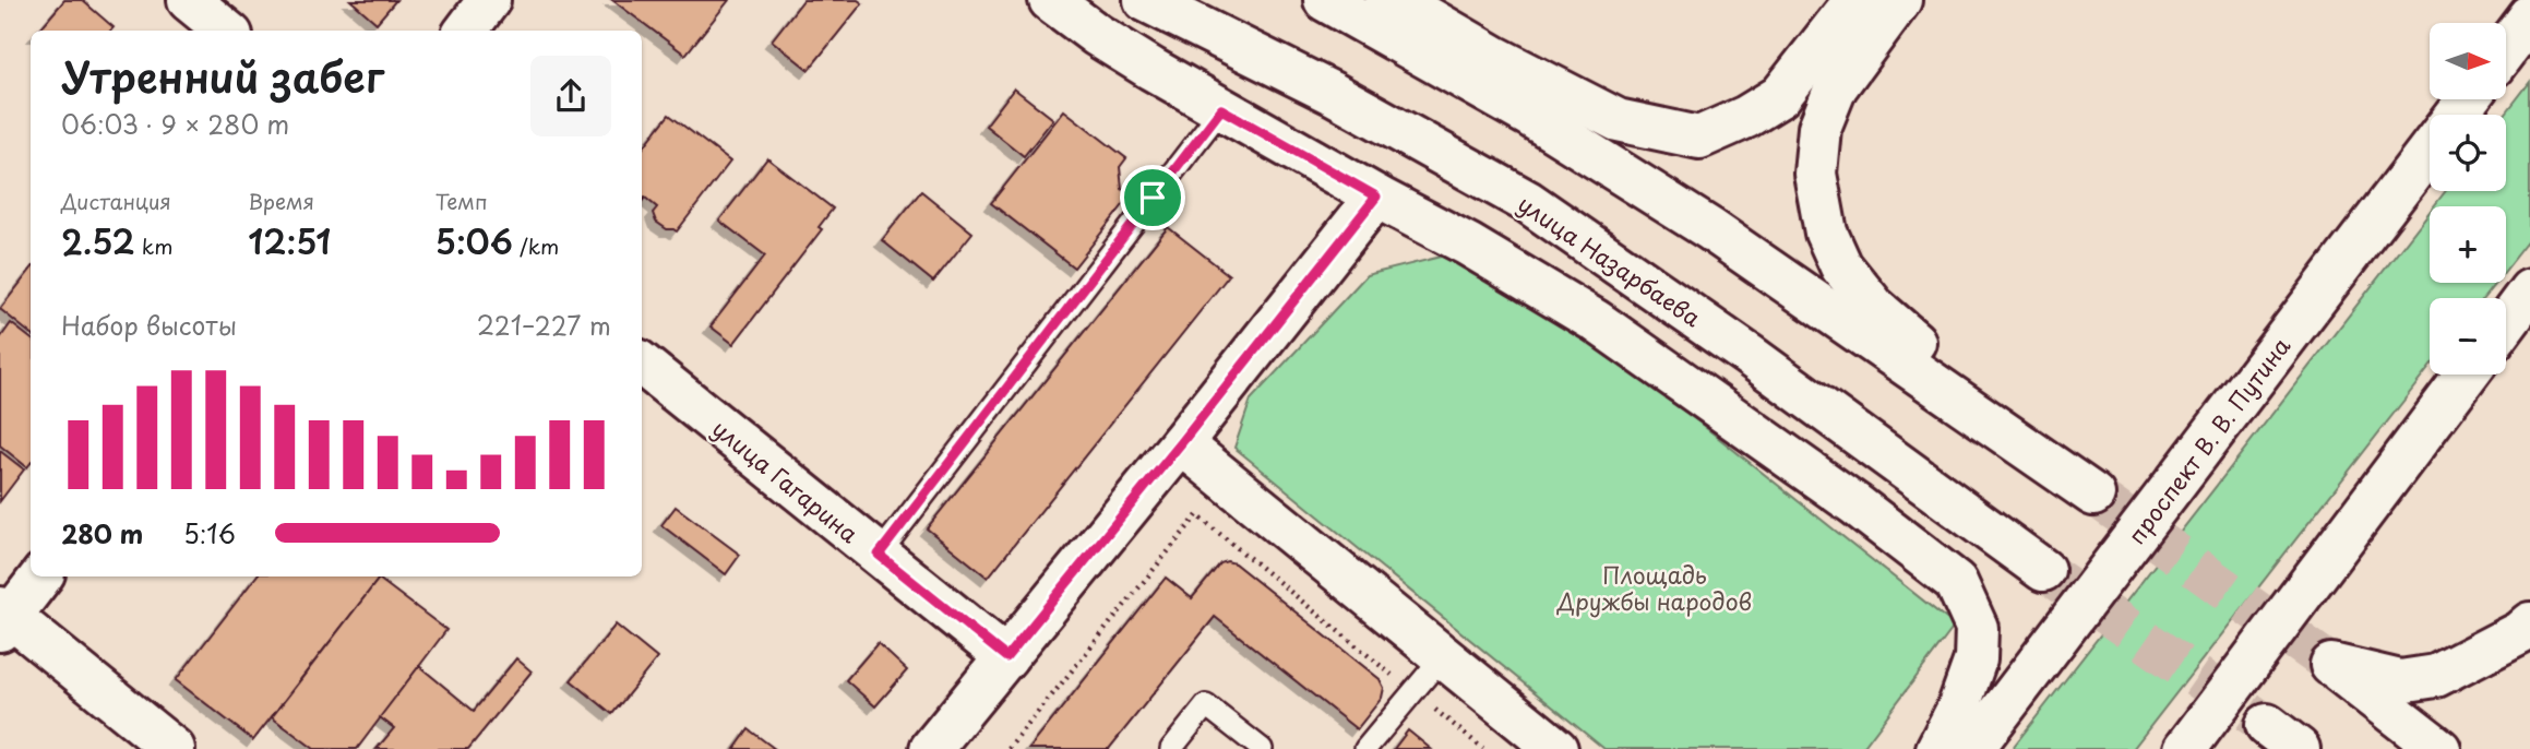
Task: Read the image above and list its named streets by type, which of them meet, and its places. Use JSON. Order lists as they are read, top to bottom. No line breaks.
{"streets":{"main road":["улица Назарбаева","проспект В. В. Путина","улица Гагарина"]},"parks":["Площадь Дружбы народов"],"north":"right","page":{"map_buttons":["+","−"],"heading":["Утренний забег","06:03 · 9 × 280 m"],"stats":[["Дистанция","2.52 km"],["Время","12:51"],["Темп","5:06 /km"]],"chart":["Набор высоты","221–227 m"],"list":[{"name":"280 m","note":"5:16"}]}}
